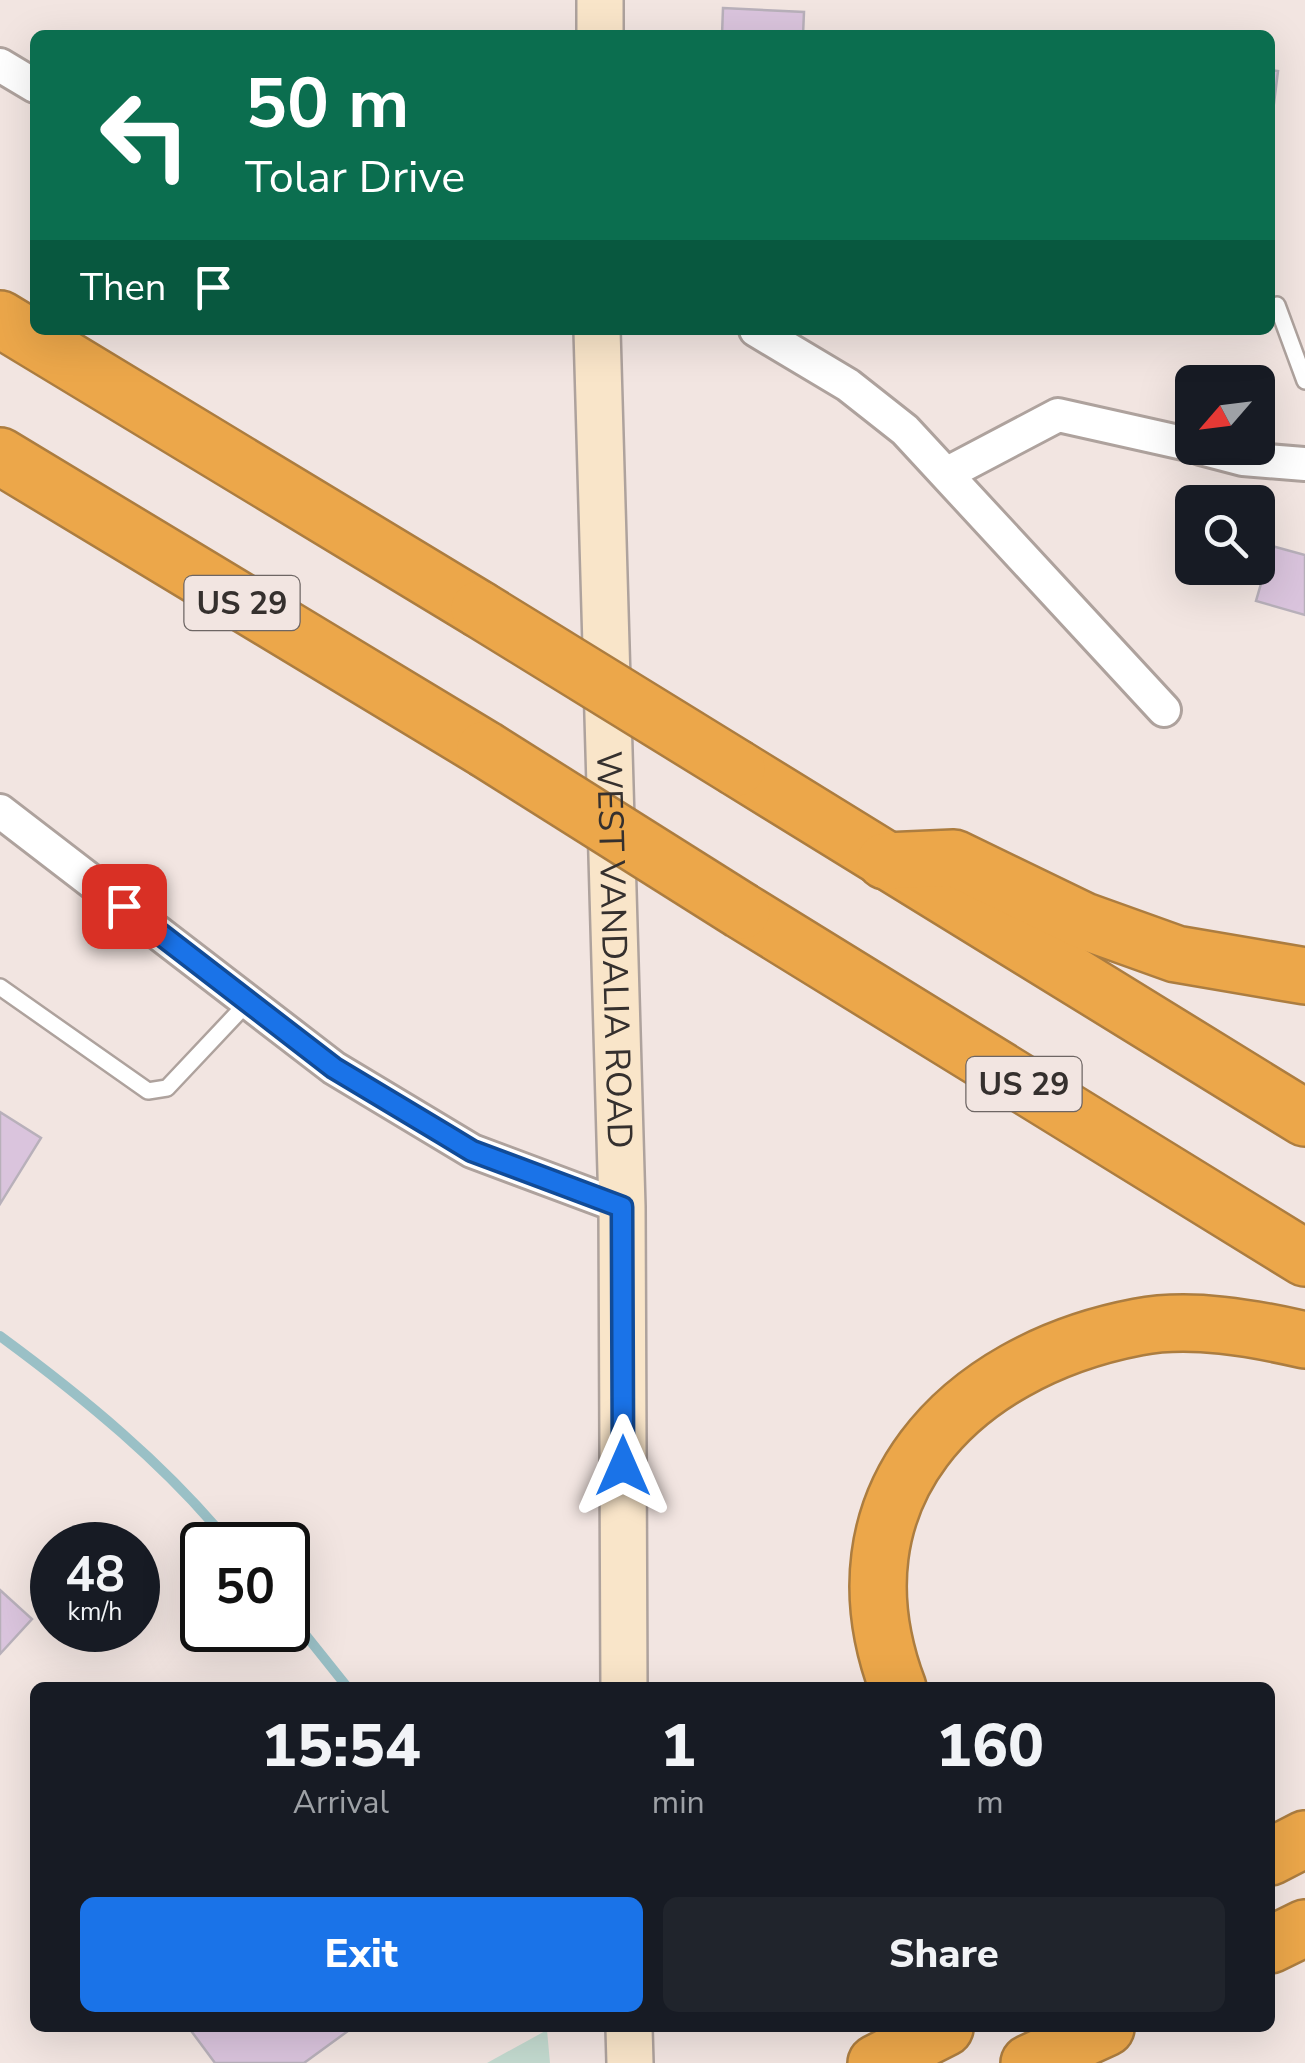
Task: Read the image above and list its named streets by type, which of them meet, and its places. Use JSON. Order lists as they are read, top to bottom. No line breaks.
{"streets":{"highway":["US 29"],"main road":["WEST VANDALIA ROAD"]},"north":"bottom left","page":{"turn":["50 m","Tolar Drive"],"then":"Then","speed":"48 km/h","limit":"50","eta":["15:54","Arrival","1","min","160","m"],"buttons":["Exit","Share"]}}
